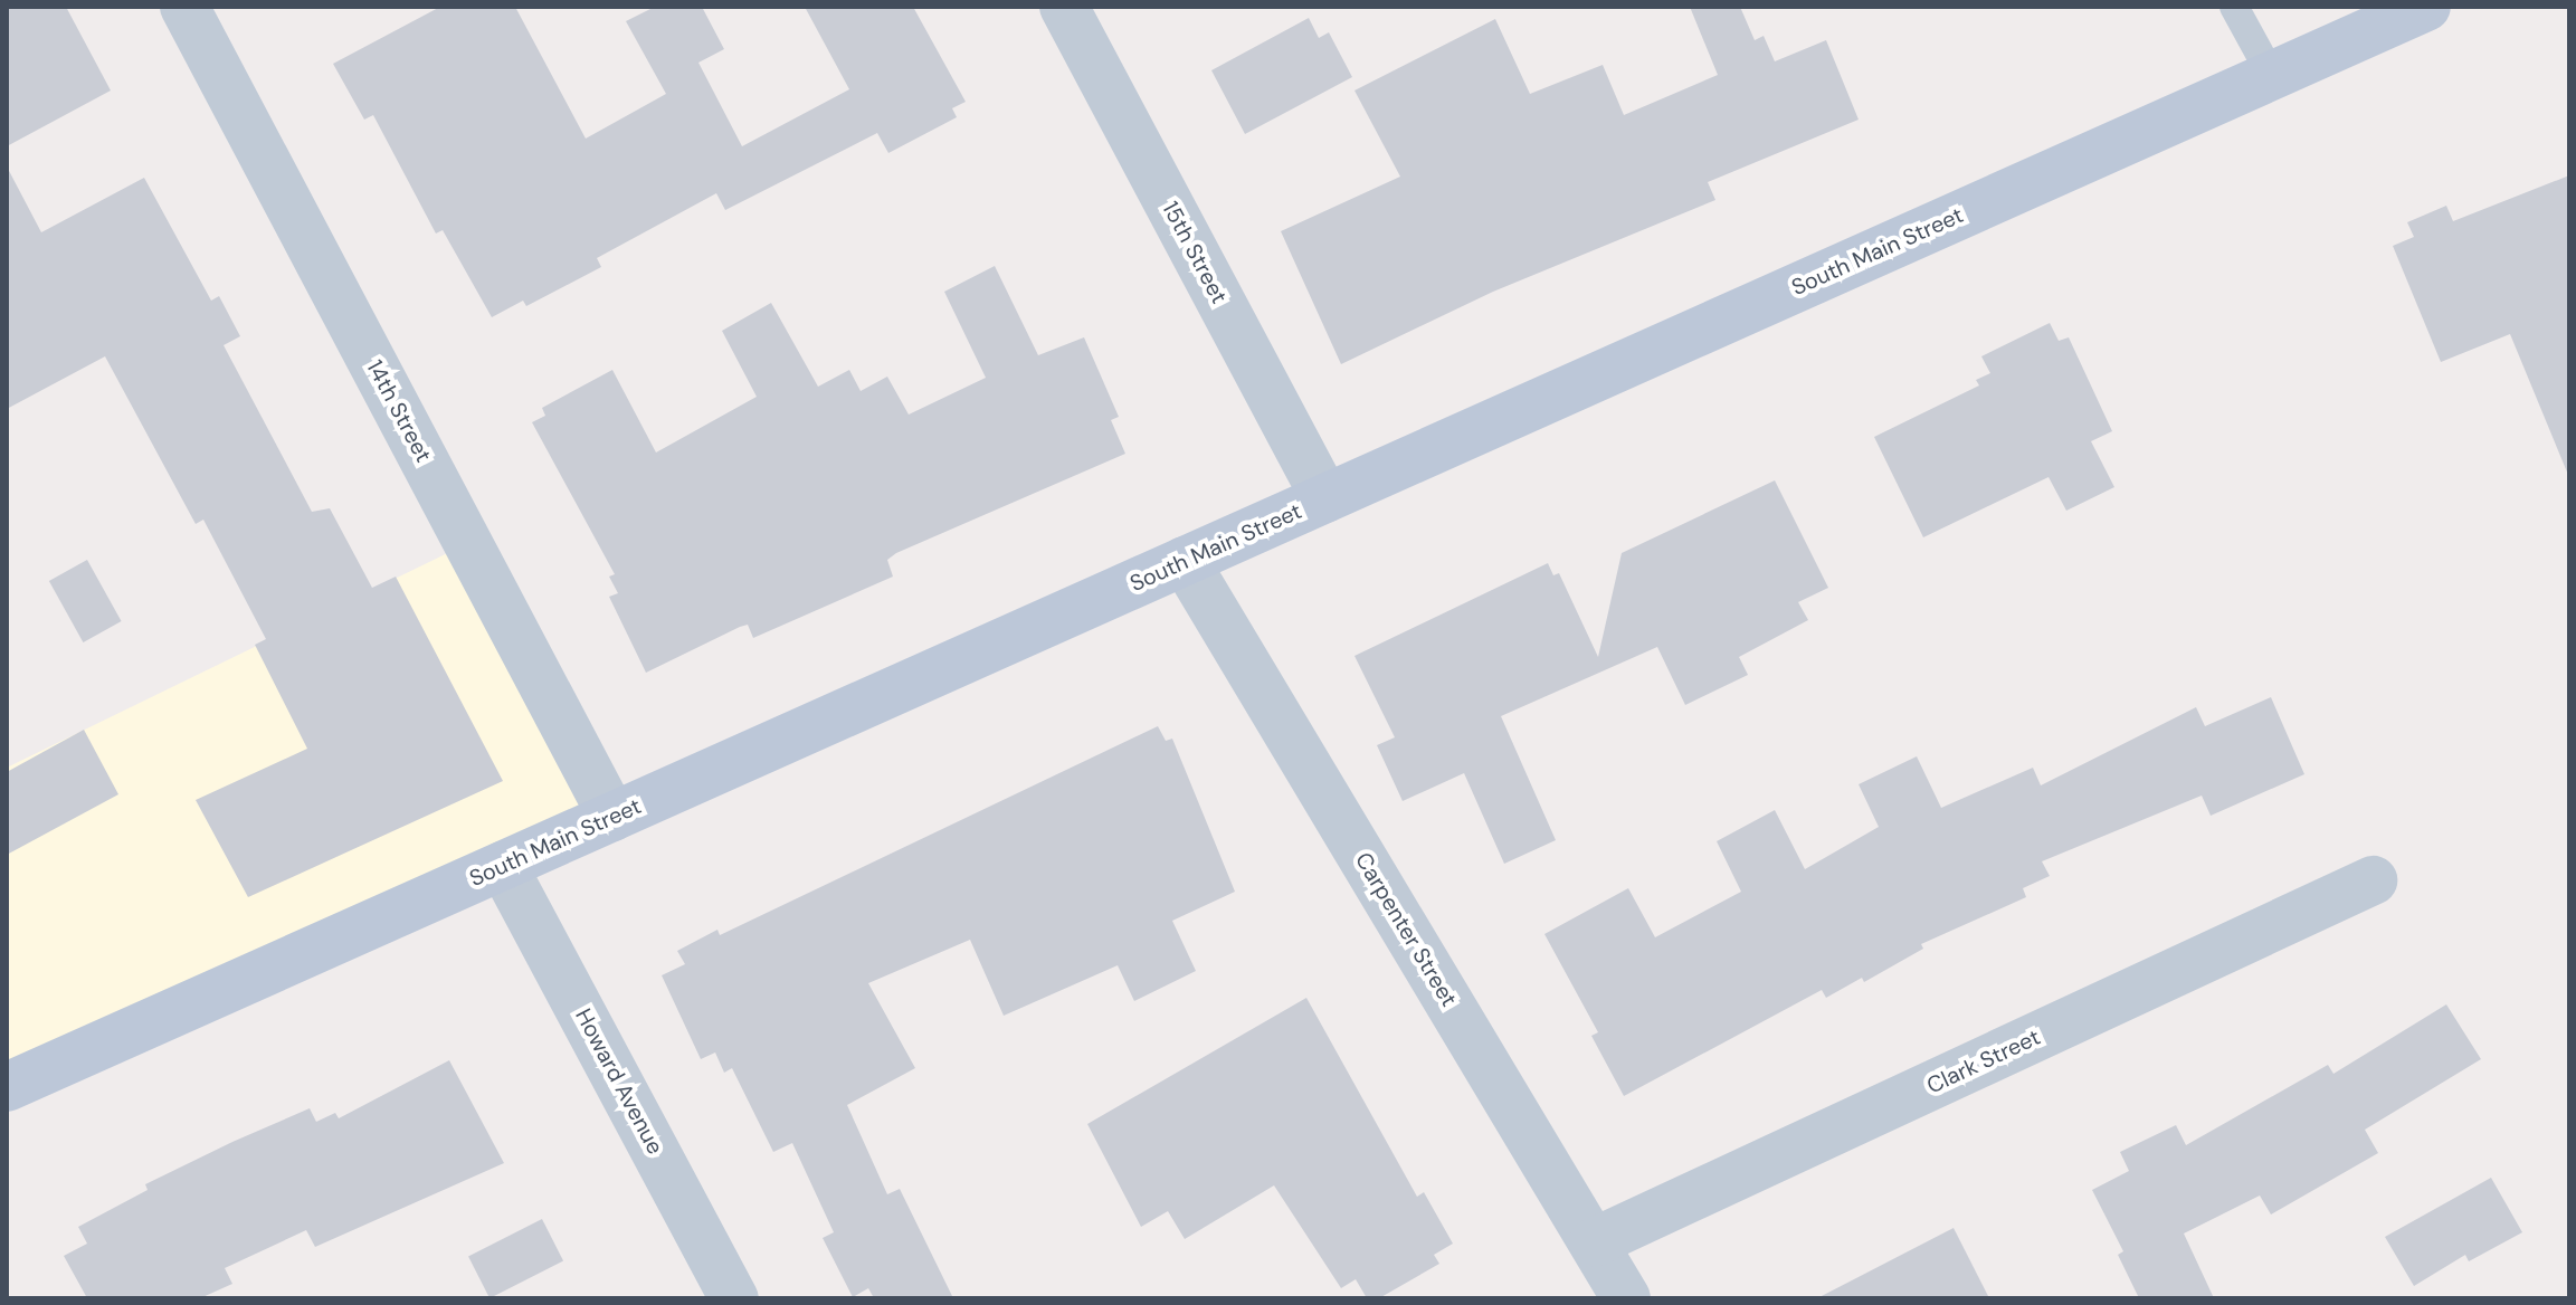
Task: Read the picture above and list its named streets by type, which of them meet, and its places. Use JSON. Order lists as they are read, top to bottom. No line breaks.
{"streets":{"main road":["South Main Street"],"street":["15th Street","14th Street","Carpenter Street","Clark Street","Howard Avenue"]},"crossings":[["South Main Street","15th Street"],["South Main Street","14th Street"],["South Main Street","Carpenter Street"],["South Main Street","Howard Avenue"],["Carpenter Street","Clark Street"]]}
